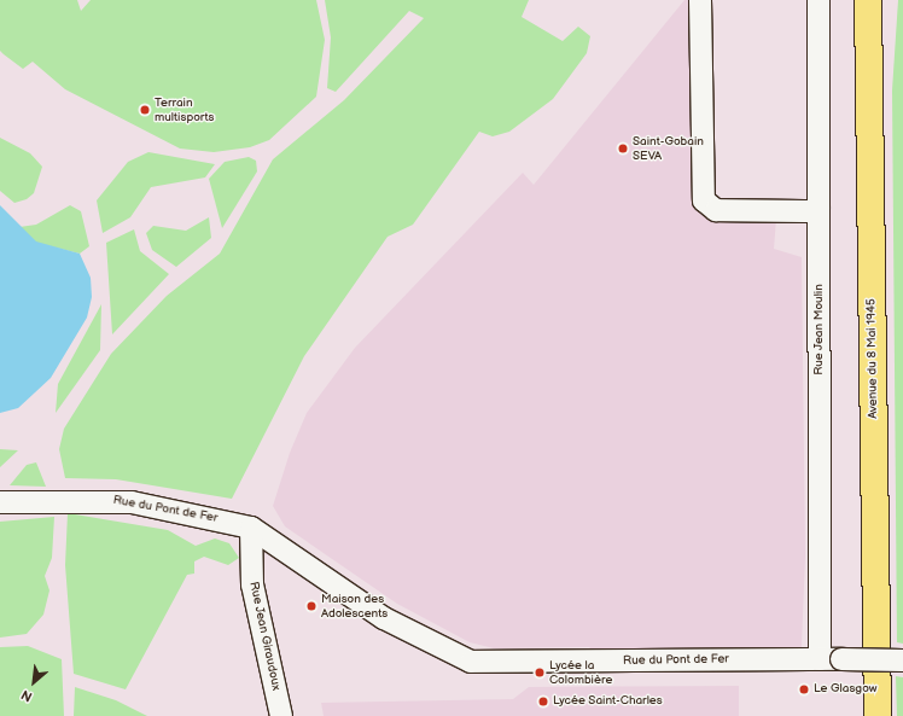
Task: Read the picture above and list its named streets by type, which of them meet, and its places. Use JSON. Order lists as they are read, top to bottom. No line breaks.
{"streets":{"main road":["Avenue du 8 Mai 1945"],"street":["Rue Jean Moulin","Rue du Pont de Fer","Rue Jean Giraudoux"]},"crossings":[["Rue Jean Moulin","Rue du Pont de Fer"],["Rue du Pont de Fer","Rue Jean Giraudoux"]],"places":["Terrain multisports","Saint-Gobain SEVA","Maison des Adolescents","Lycée la Colombière","Le Glasgow","Lycée Saint-Charles"],"north":"bottom left"}
